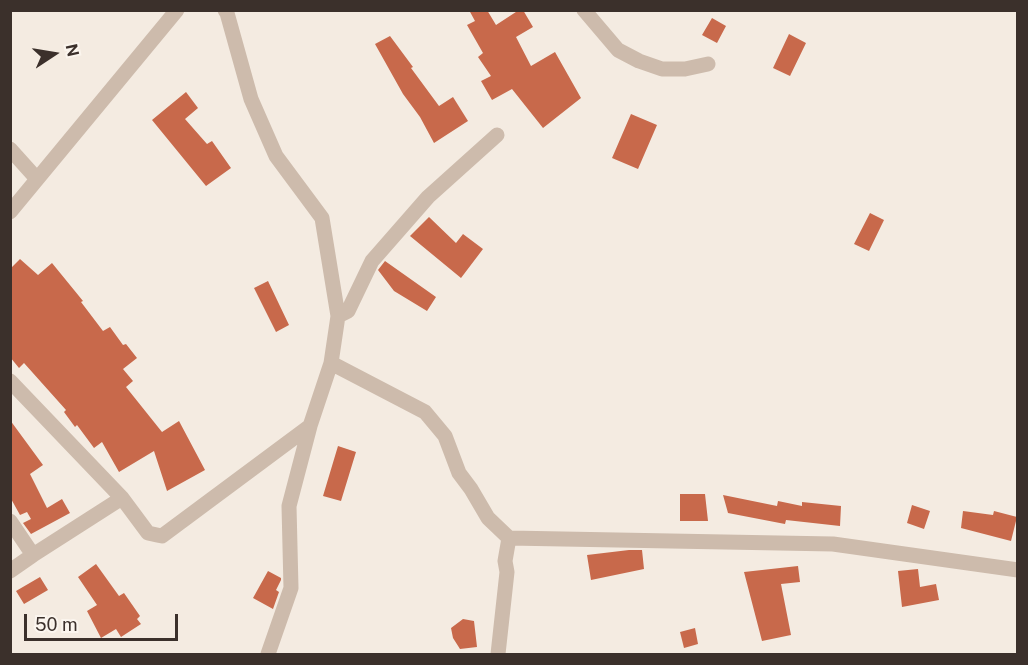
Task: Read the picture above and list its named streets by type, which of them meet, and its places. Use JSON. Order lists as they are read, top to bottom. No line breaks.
{"scale_bar":"50 m","north":"right"}
